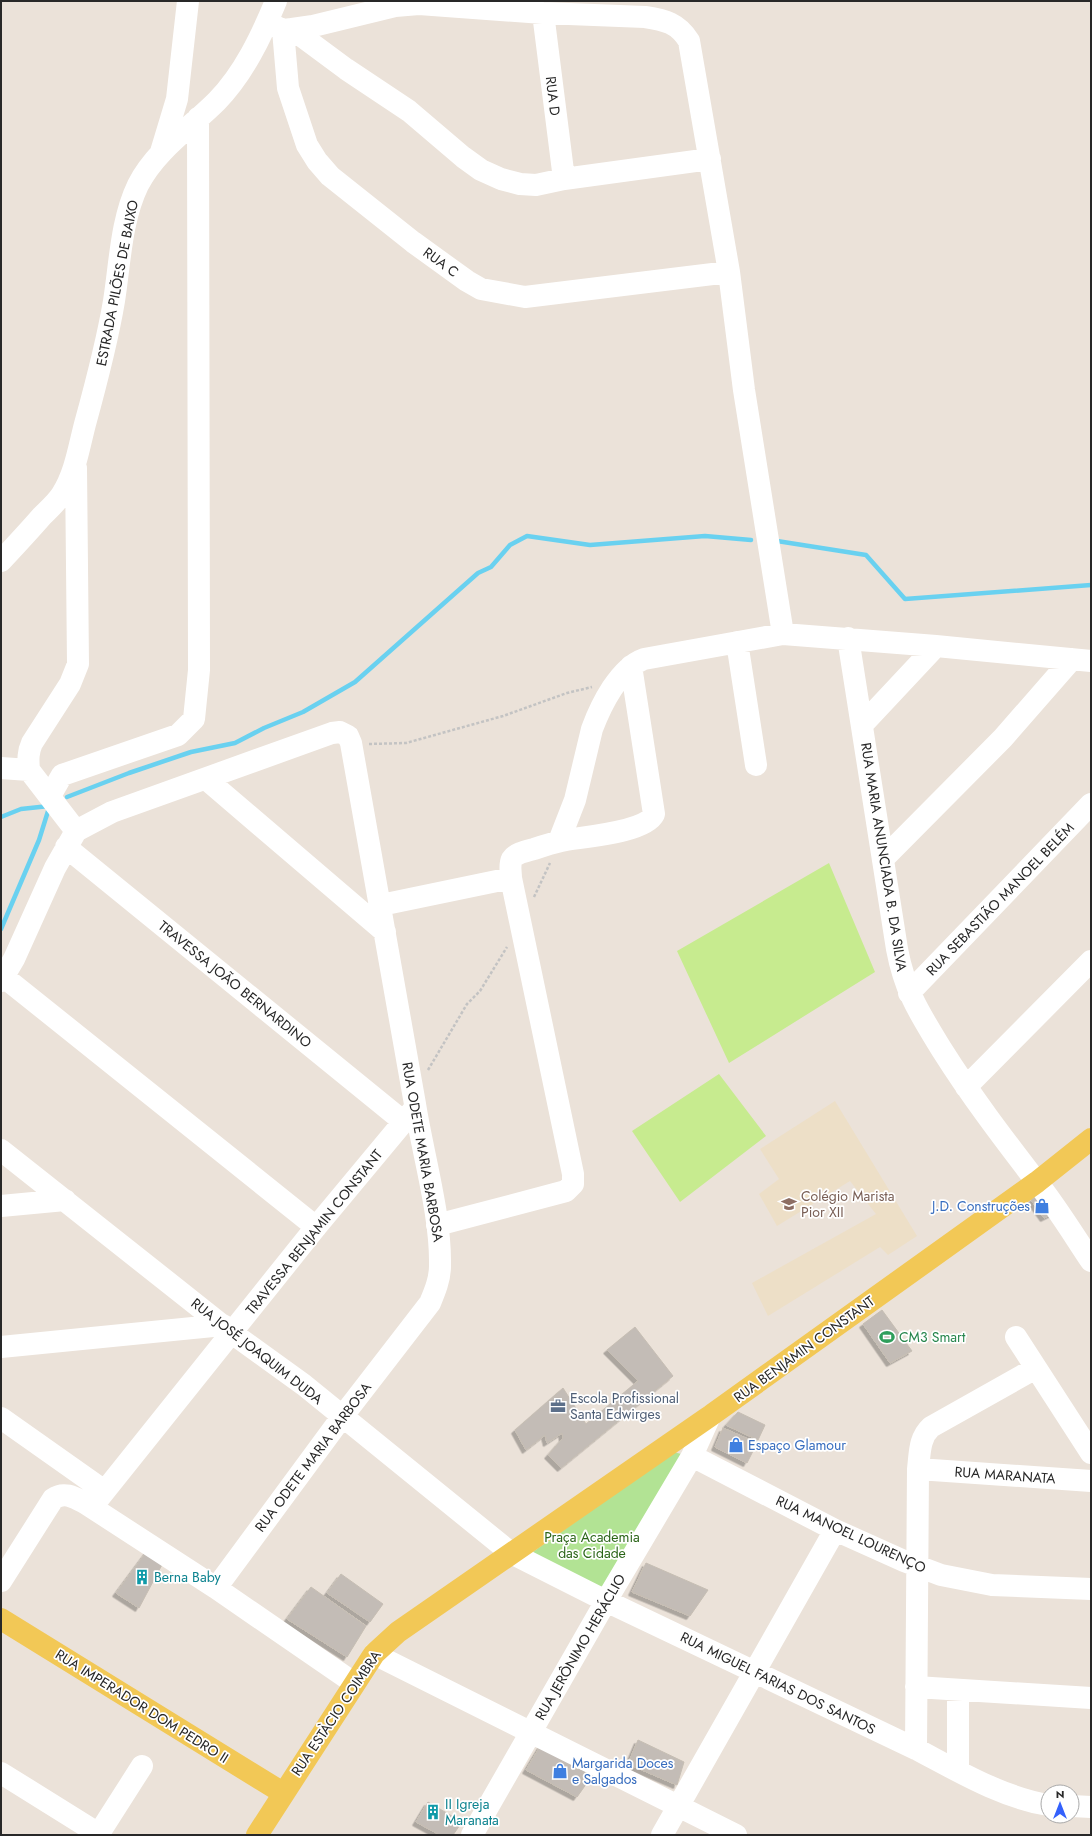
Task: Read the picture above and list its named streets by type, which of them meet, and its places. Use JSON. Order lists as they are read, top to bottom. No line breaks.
{"streets":{"main road":["RUA BENJAMIN CONSTANT","RUA IMPERADOR DOM PEDRO II","RUA ESTÀCIO COIMBRA"],"street":["RUA D","RUA C","ESTRADA PILÕES DE BAIXO","RUA MARIA ANUNCIADA B. DA SILVA","RUA SEBASTIÃO MANOEL BELÉM","TRAVESSA JOÃO BERNARDINO","RUA ODETE MARIA BARBOSA","TRAVESSA BENJAMIN CONSTANT","RUA JOSÉ JOAQUIM DUDA","RUA MARANATA","RUA MANOEL LOURENÇO","RUA JERÔNIMO HERÁCLIO","RUA MIGUEL FARIAS DOS SANTOS"]},"crossings":[["RUA C","ESTRADA PILÕES DE BAIXO"],["RUA MARIA ANUNCIADA B. DA SILVA","RUA SEBASTIÃO MANOEL BELÉM"],["RUA MARIA ANUNCIADA B. DA SILVA","RUA BENJAMIN CONSTANT"],["TRAVESSA JOÃO BERNARDINO","RUA ODETE MARIA BARBOSA"],["TRAVESSA JOÃO BERNARDINO","TRAVESSA BENJAMIN CONSTANT"],["RUA ODETE MARIA BARBOSA","TRAVESSA BENJAMIN CONSTANT"],["RUA ODETE MARIA BARBOSA","RUA JOSÉ JOAQUIM DUDA"],["TRAVESSA BENJAMIN CONSTANT","RUA JOSÉ JOAQUIM DUDA"],["RUA BENJAMIN CONSTANT","RUA JOSÉ JOAQUIM DUDA"],["RUA BENJAMIN CONSTANT","RUA JERÔNIMO HERÁCLIO"],["RUA BENJAMIN CONSTANT","RUA MIGUEL FARIAS DOS SANTOS"],["RUA BENJAMIN CONSTANT","RUA ESTÀCIO COIMBRA"],["RUA JOSÉ JOAQUIM DUDA","RUA MIGUEL FARIAS DOS SANTOS"],["RUA JOSÉ JOAQUIM DUDA","RUA ESTÀCIO COIMBRA"],["RUA MANOEL LOURENÇO","RUA JERÔNIMO HERÁCLIO"],["RUA JERÔNIMO HERÁCLIO","RUA MIGUEL FARIAS DOS SANTOS"],["RUA MIGUEL FARIAS DOS SANTOS","RUA ESTÀCIO COIMBRA"],["RUA IMPERADOR DOM PEDRO II","RUA ESTÀCIO COIMBRA"]],"parks":["Praça Academia das Cidade"],"places":{"school or university":["Colégio Marista Pior XII"],"shop":["J.D. Construções","Espaço Glamour","Margarida Doces e Salgados"],"sports":["CM3 Smart"],"office":["Escola Profissional Santa Edwirges"],"building":["Berna Baby","II Igreja Maranata"]},"north":"top"}
